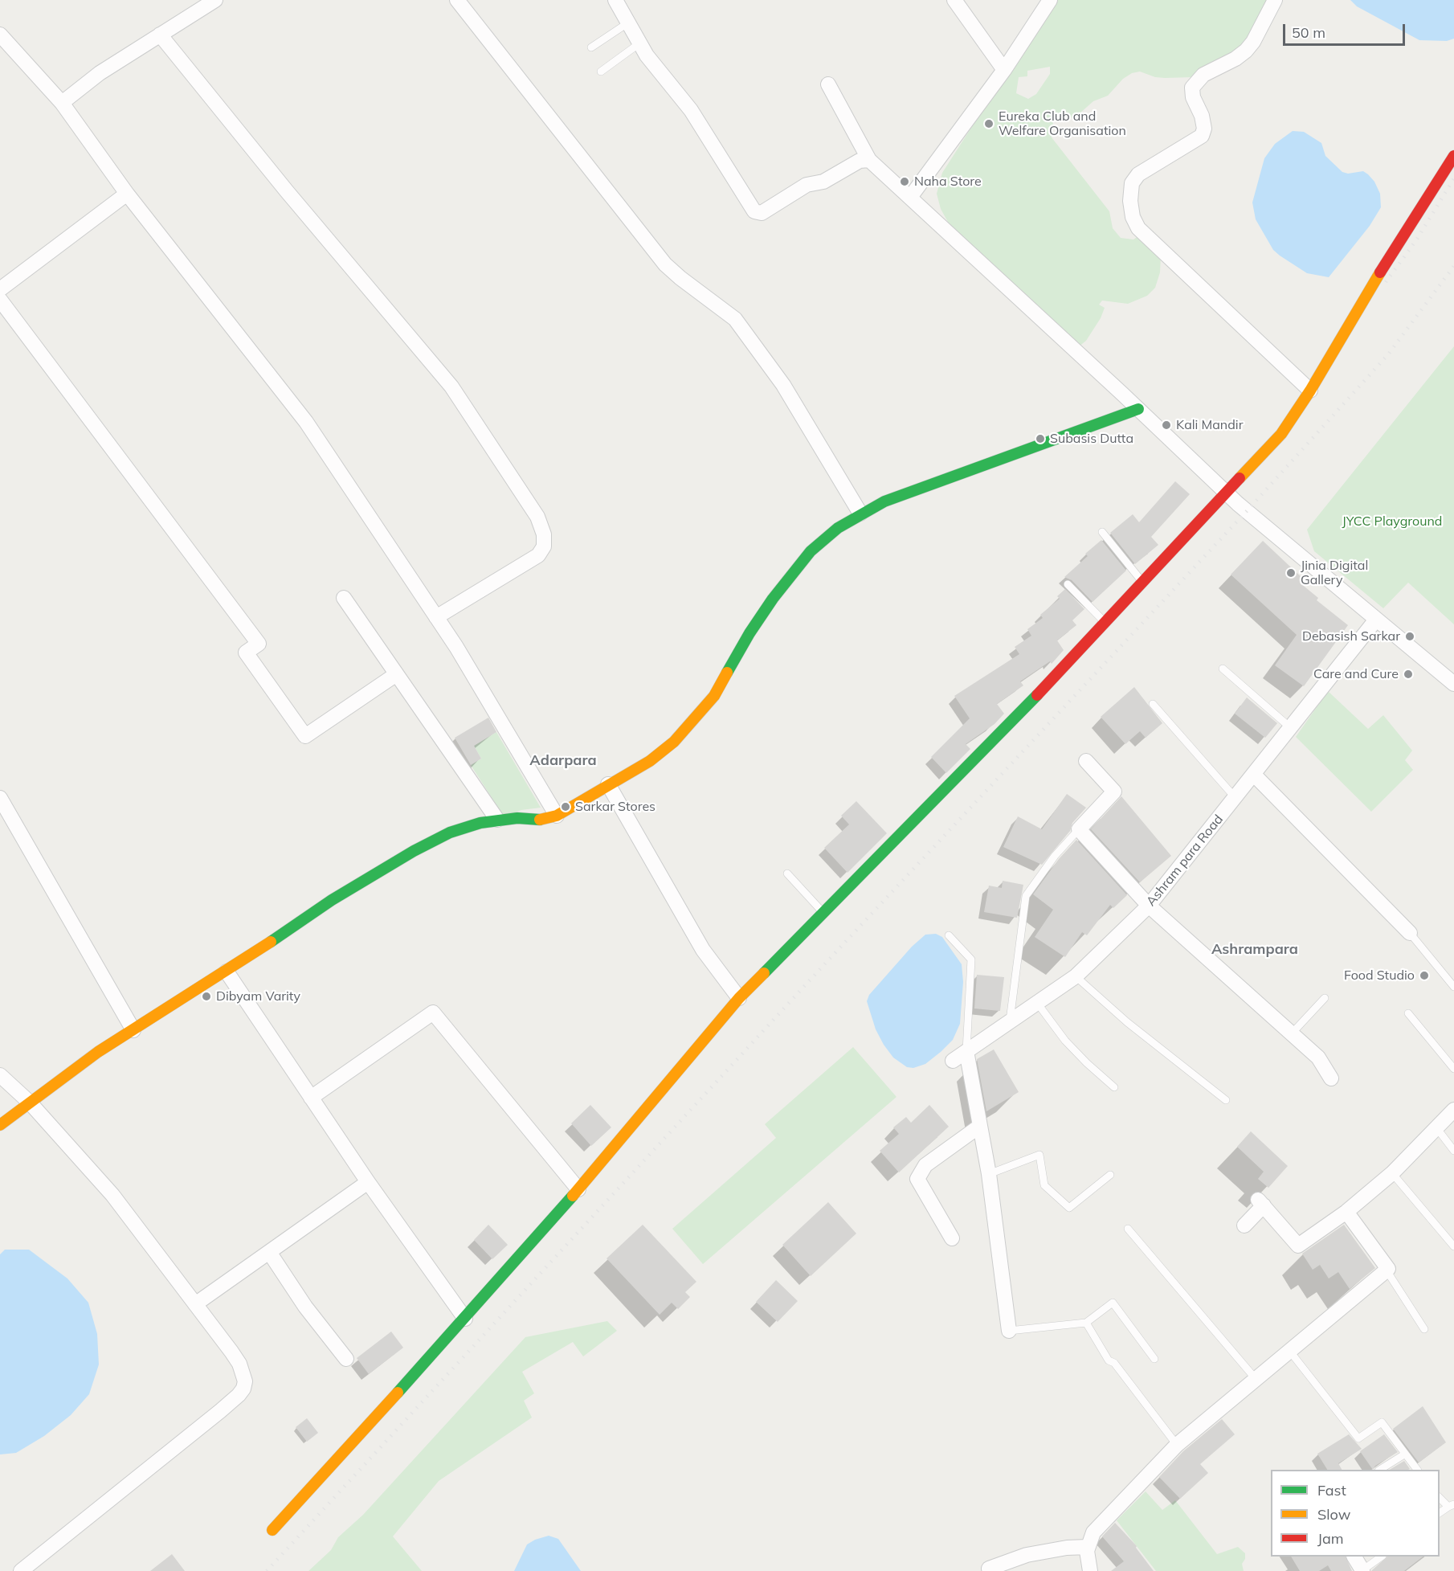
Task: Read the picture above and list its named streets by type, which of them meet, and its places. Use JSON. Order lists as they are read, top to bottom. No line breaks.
{"streets":{"street":["Ashram para Road"]},"districts":["Adarpara","Ashrampara"],"parks":["JYCC Playground"],"places":["Eureka Club and Welfare Organisation","Naha Store","Kali Mandir","Subasis Dutta","Jinia Digital Gallery","Debasish Sarkar","Care and Cure","Sarkar Stores","Food Studio","Dibyam Varity"],"legend":["Fast","Slow","Jam"],"scale_bar":"50 m"}
